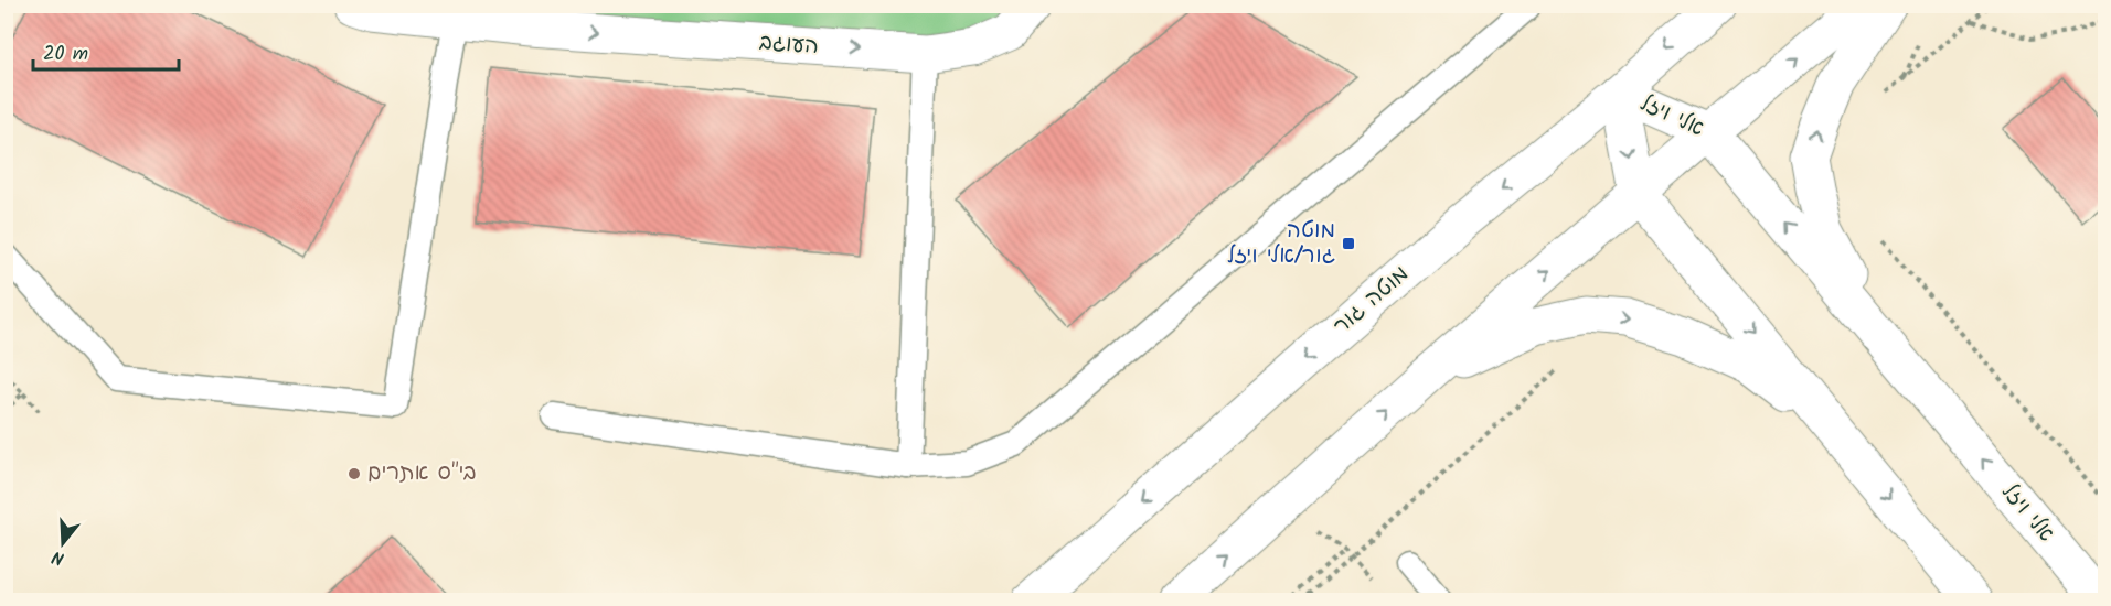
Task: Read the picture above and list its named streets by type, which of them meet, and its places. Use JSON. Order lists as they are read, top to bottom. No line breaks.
{"streets":{"main road":["העוגב","אלי ויזל","מוטה גור"]},"crossings":[["אלי ויזל","מוטה גור"]],"one_way":["העוגב"],"places":{"transit":["מוטה גור/אלי ויזל"],"other":["בי\"ס אתרים"]},"scale_bar":"20 m","north":"bottom"}
